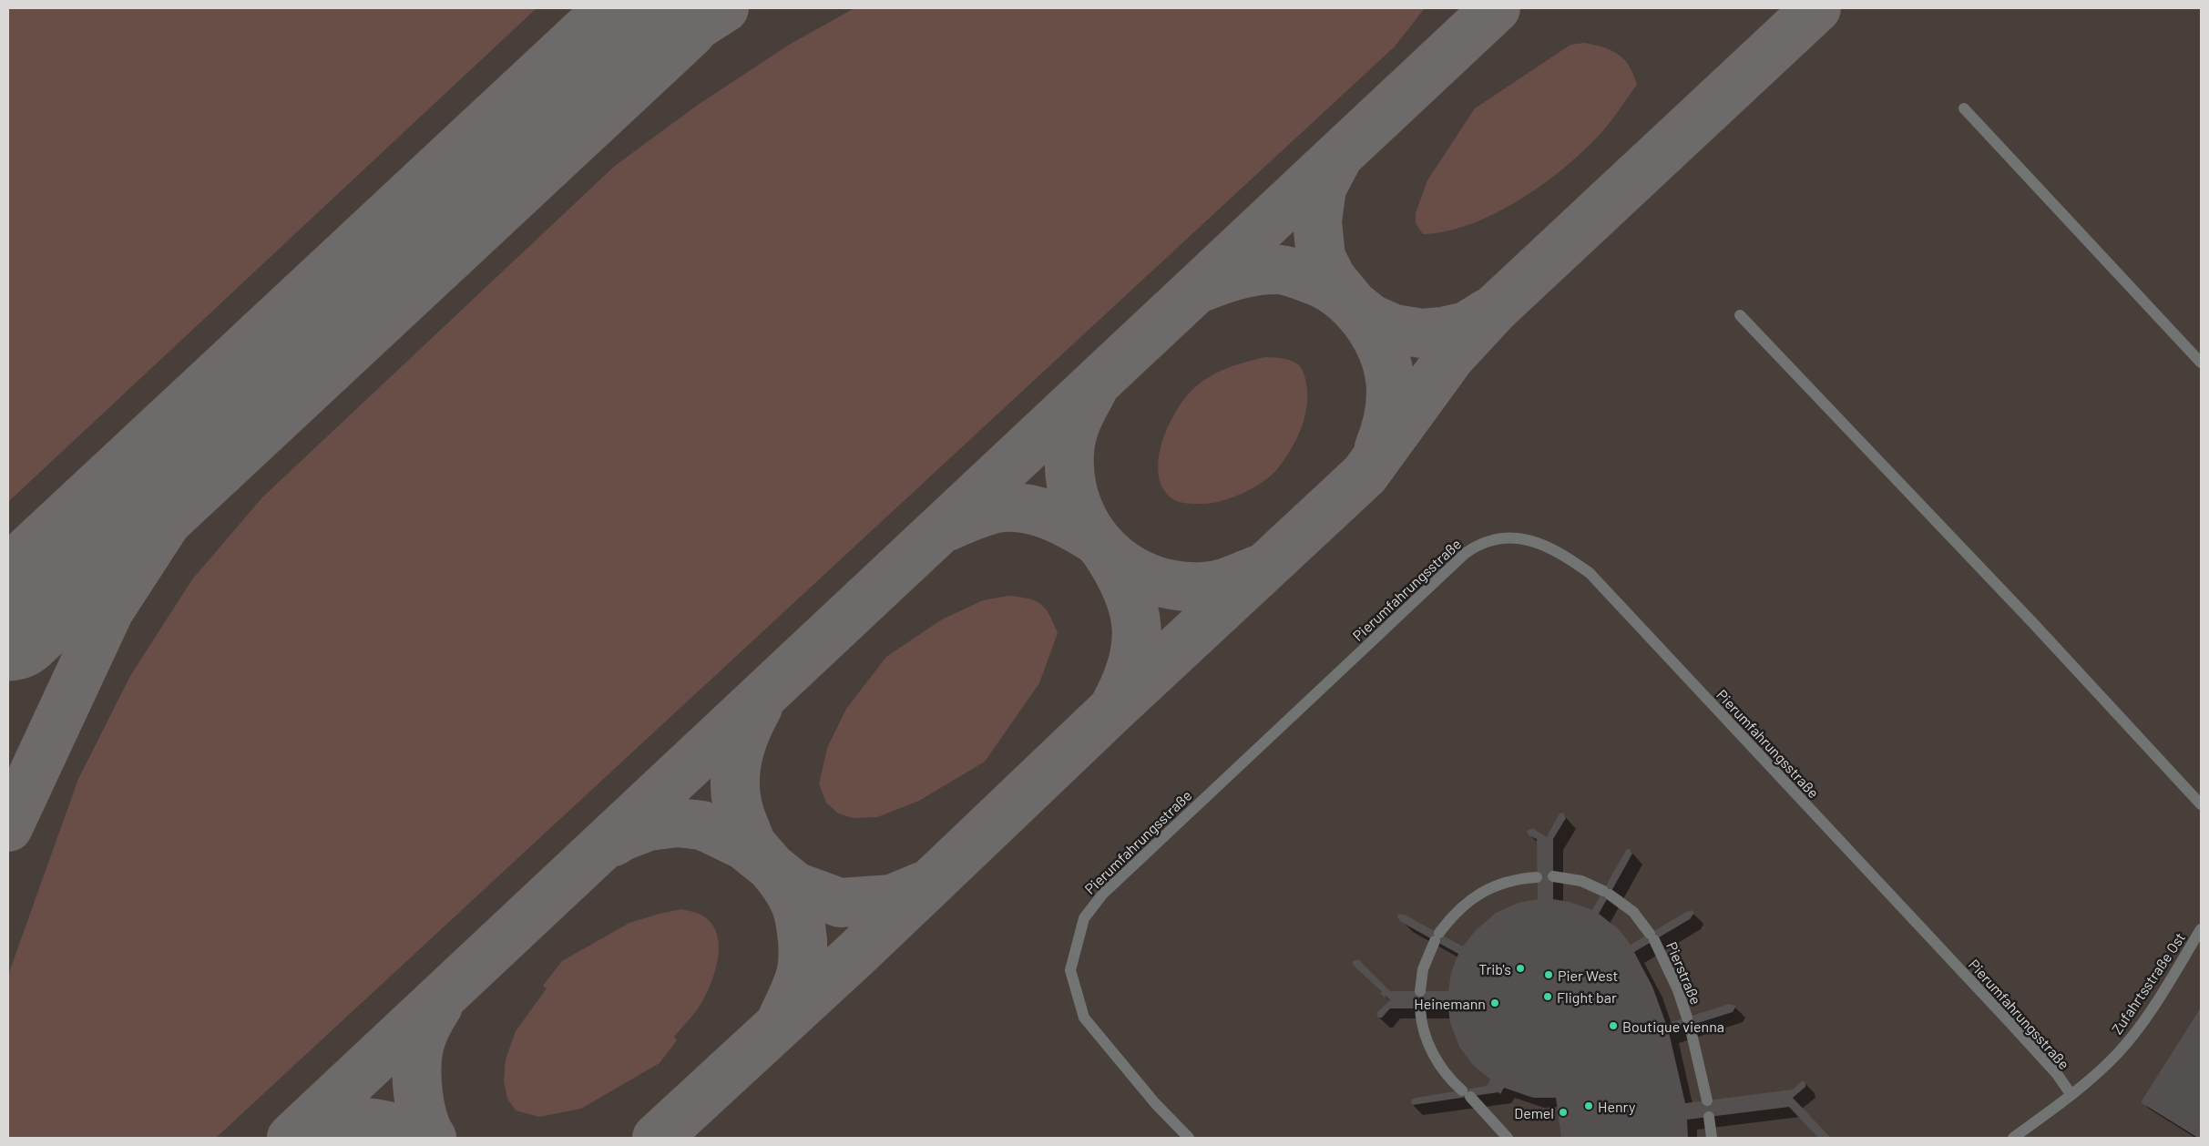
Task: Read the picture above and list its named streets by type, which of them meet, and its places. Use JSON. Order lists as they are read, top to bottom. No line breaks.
{"streets":{"lane":["Pierumfahrungsstraße","Pierstraße","Zufahrtsstraße Ost"]},"crossings":[["Pierumfahrungsstraße","Zufahrtsstraße Ost"]],"places":["Trib's","Pier West","Flight bar","Heinemann","Boutique vienna","Henry","Demel"]}
